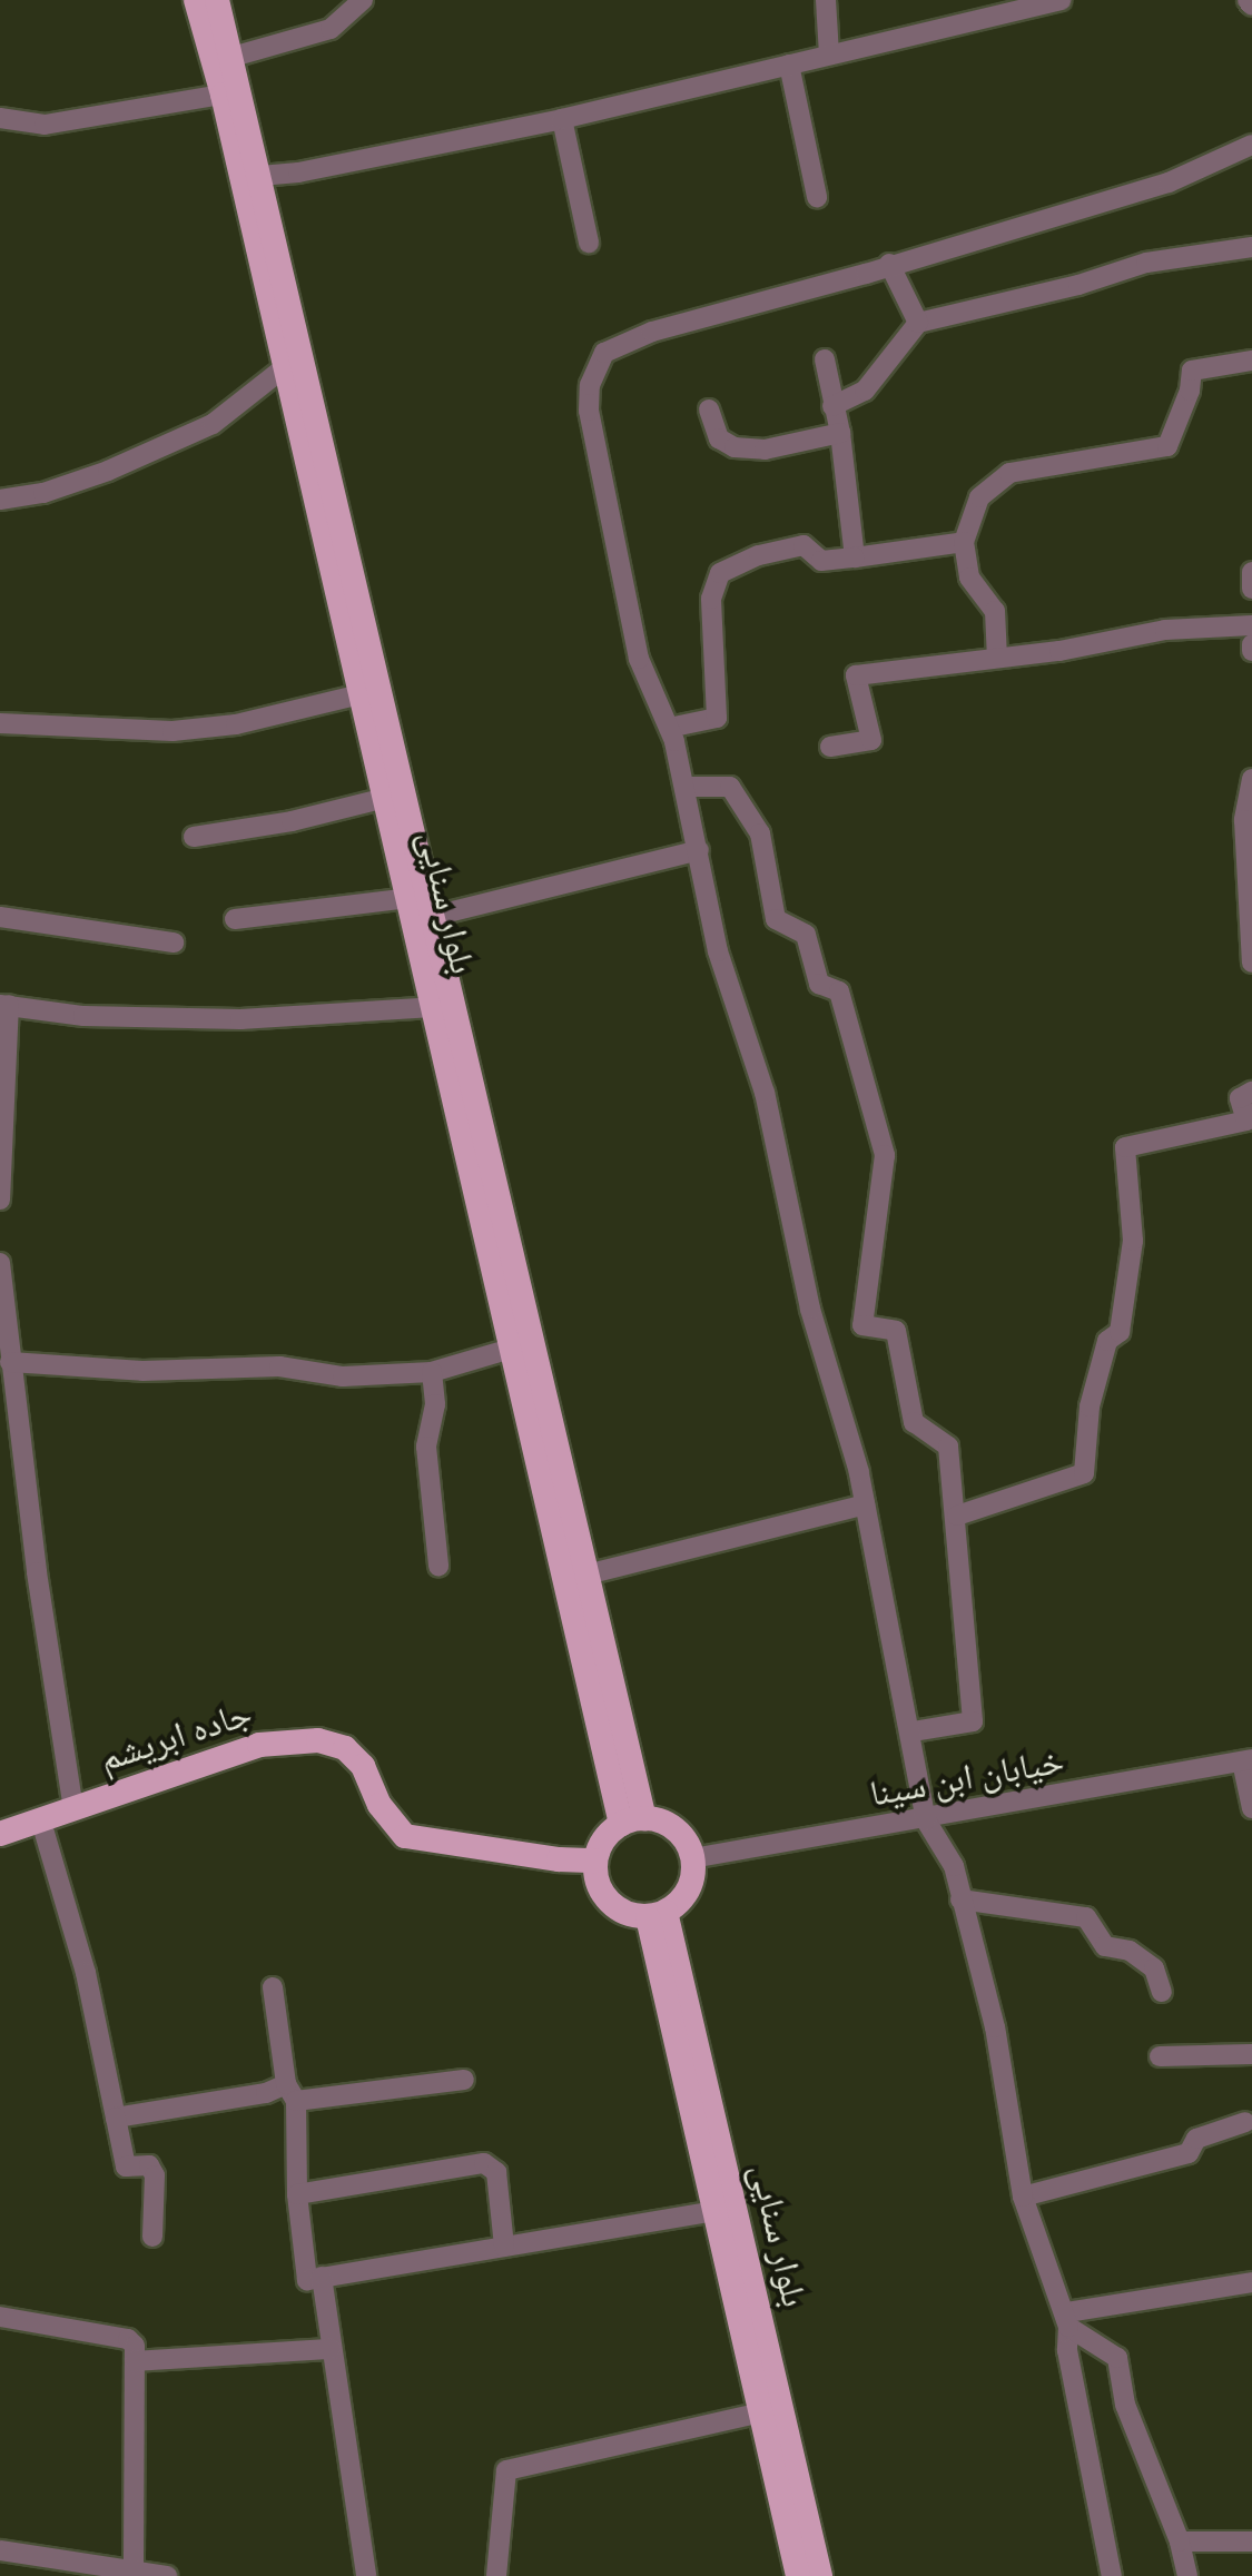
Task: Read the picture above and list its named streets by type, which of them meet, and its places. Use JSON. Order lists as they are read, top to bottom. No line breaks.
{"streets":{"main road":["بلوار سنایی","جاده ابریشم"],"street":["خیابان ابن سینا"]},"crossings":[["بلوار سنایی","جاده ابریشم"],["بلوار سنایی","خیابان ابن سینا"],["جاده ابریشم","خیابان ابن سینا"]]}
